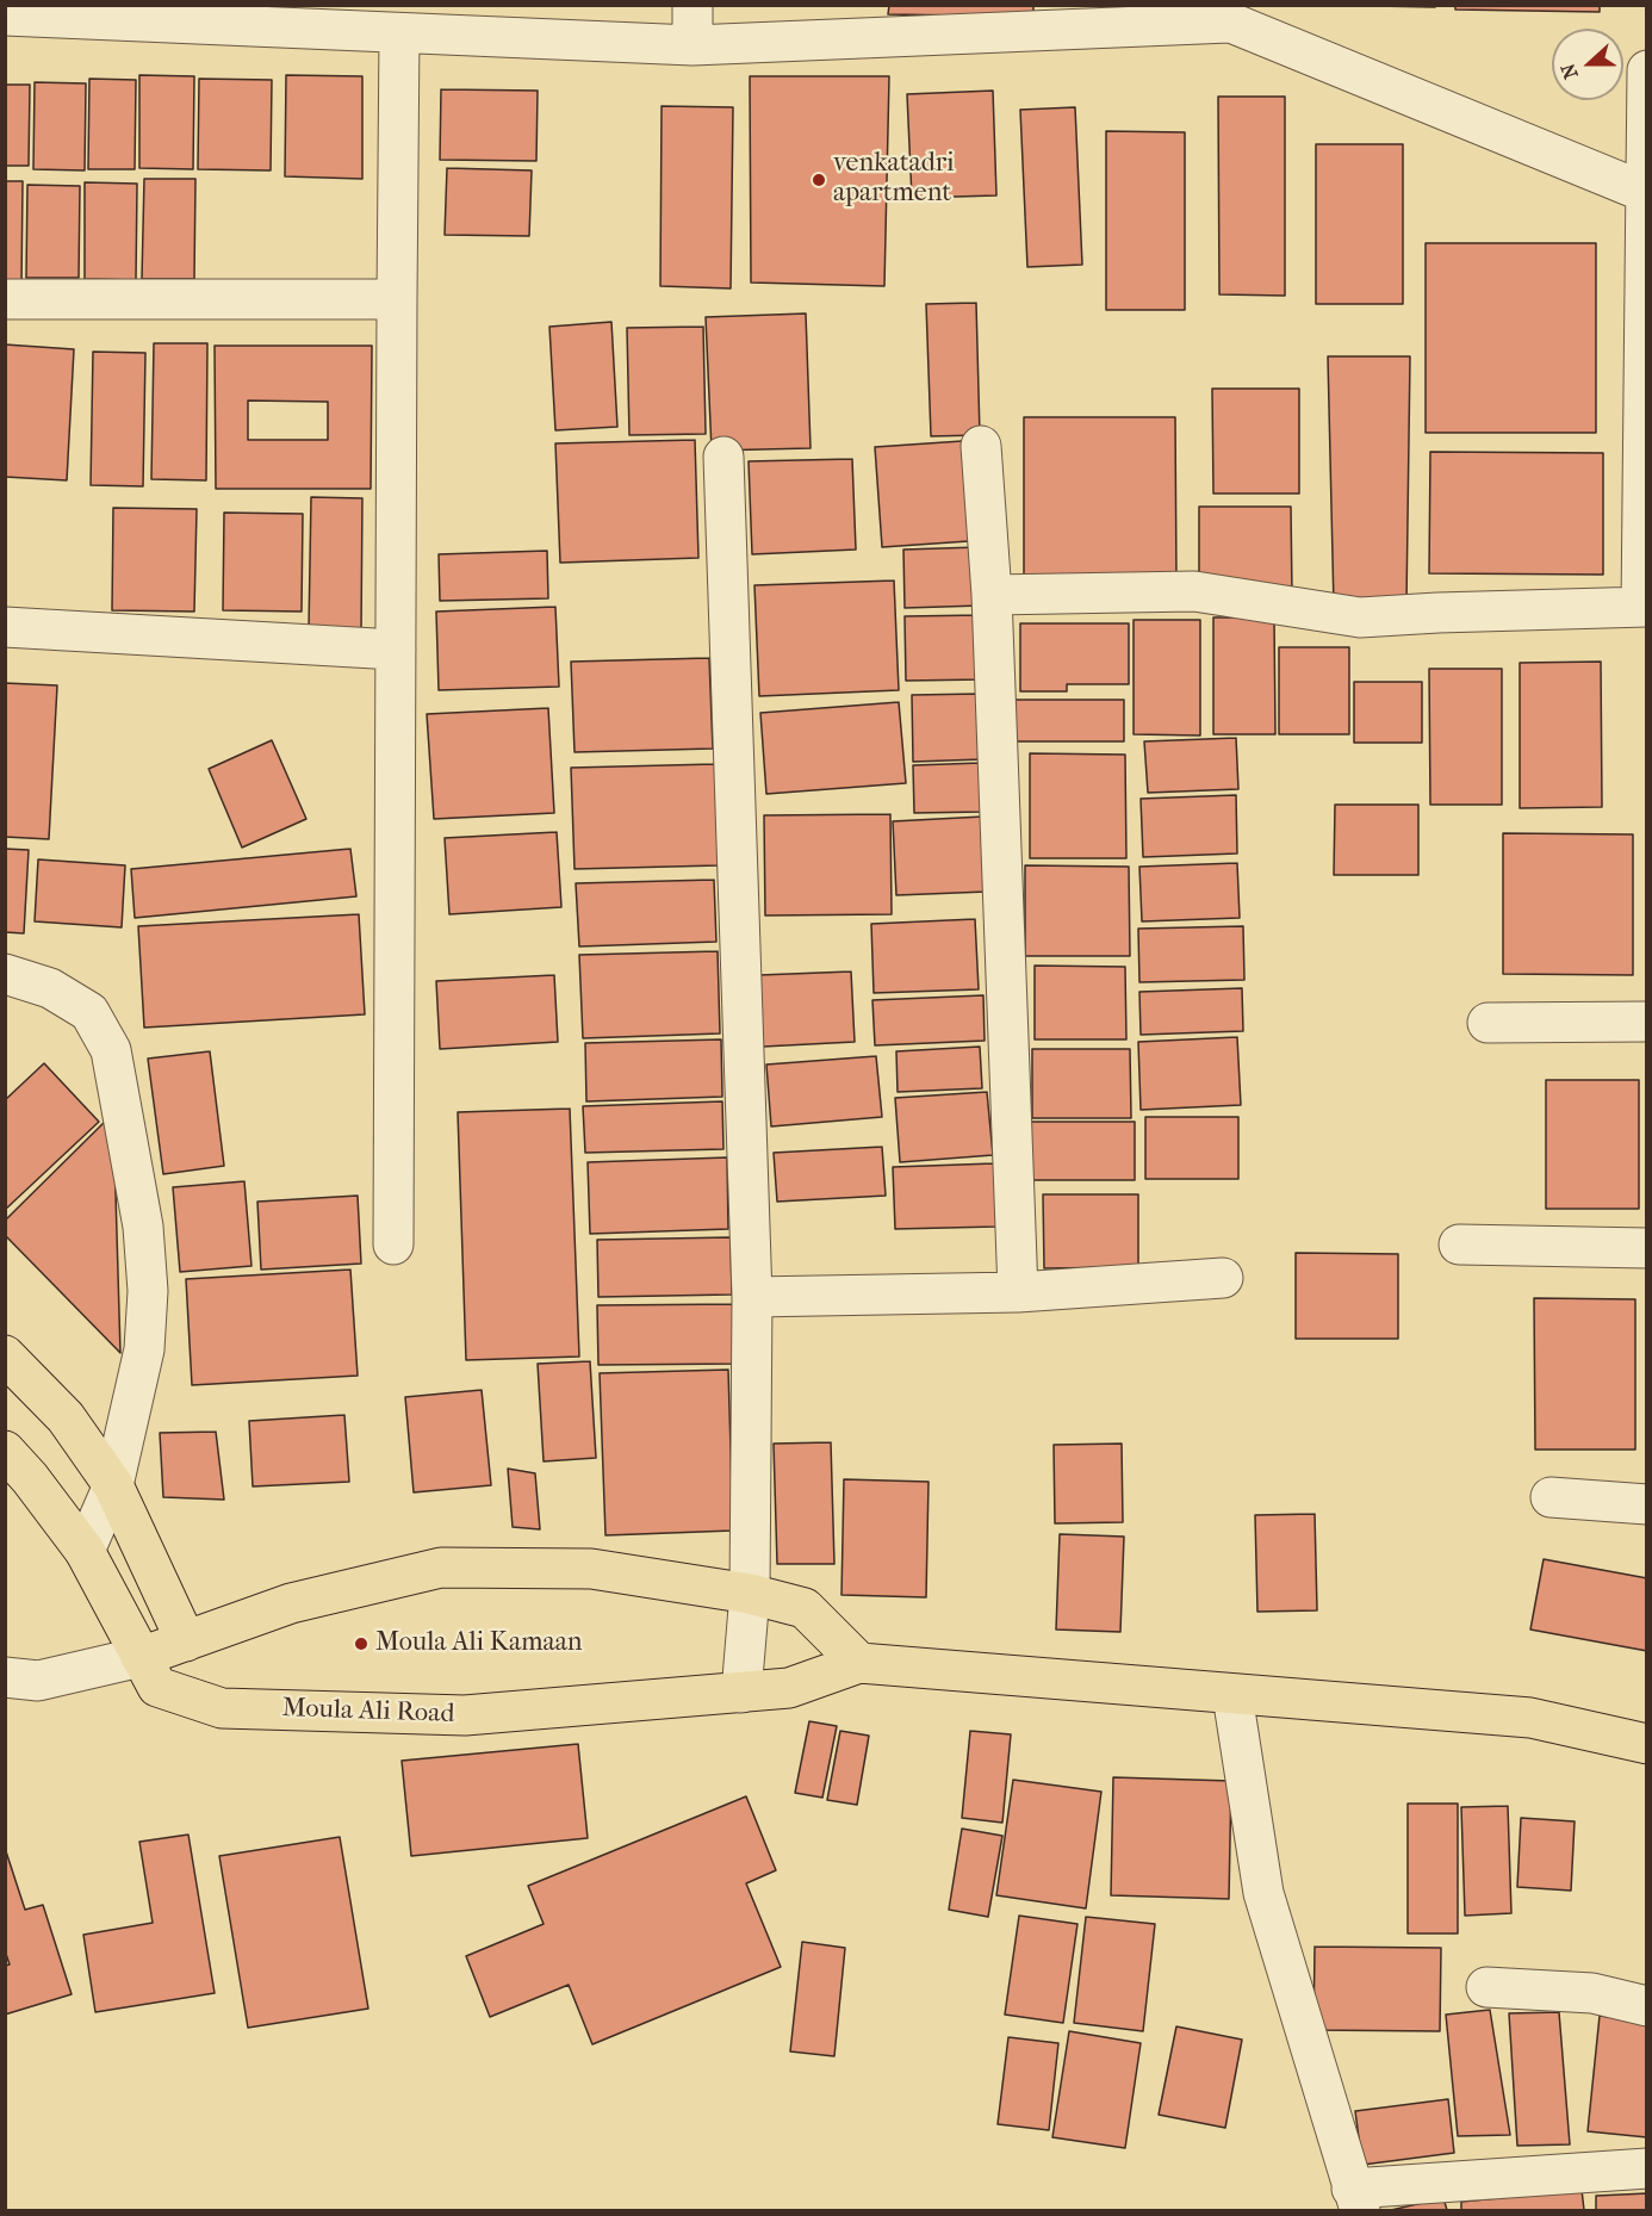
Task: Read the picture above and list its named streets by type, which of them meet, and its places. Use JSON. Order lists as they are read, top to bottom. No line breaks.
{"streets":{"main road":["Moula Ali Road"]},"places":["venkatadri apartment","Moula Ali Kamaan"],"north":"left"}
